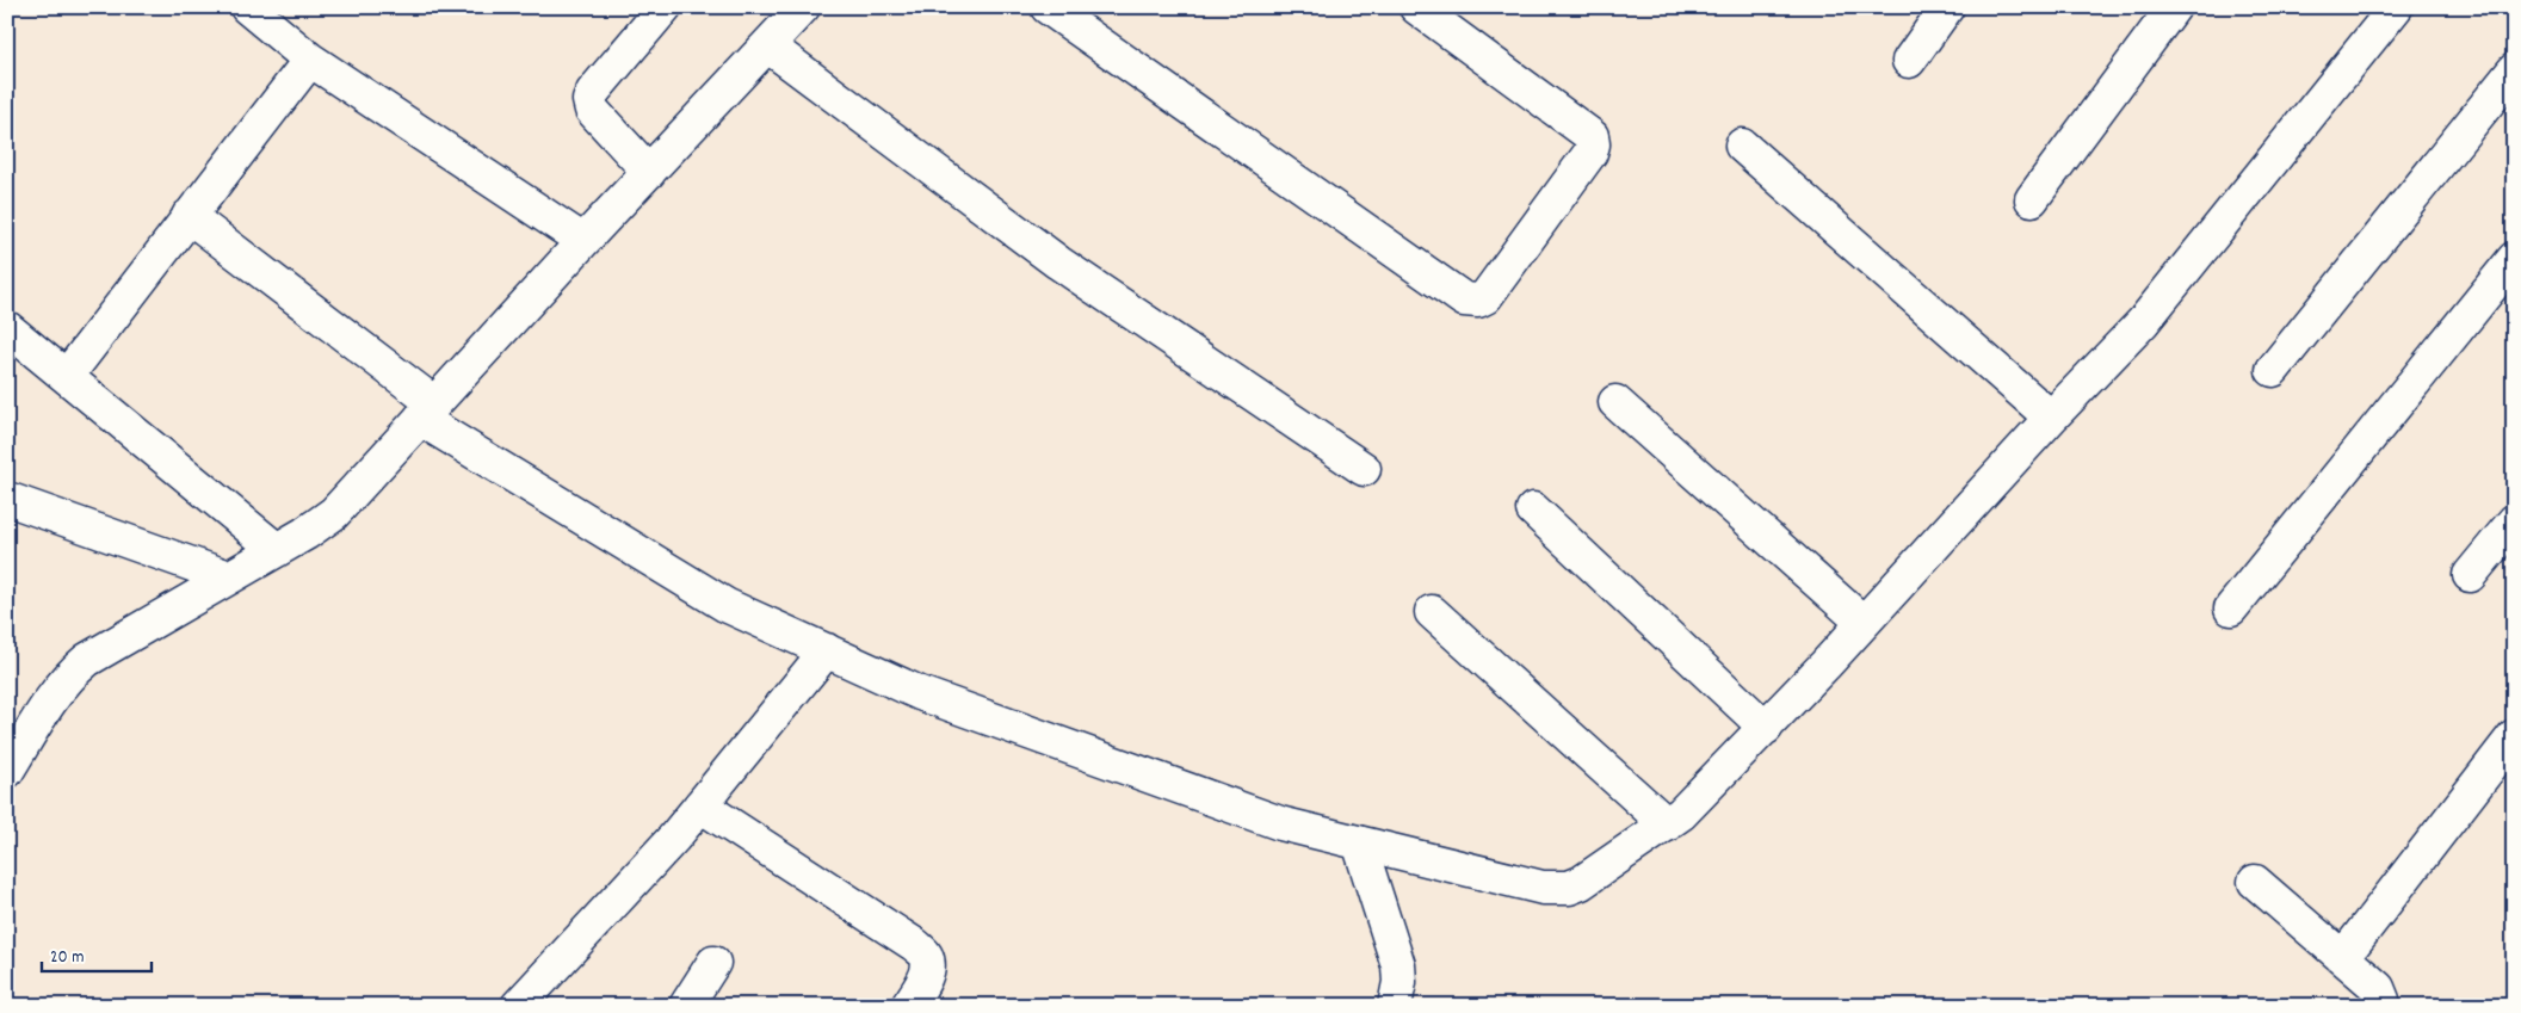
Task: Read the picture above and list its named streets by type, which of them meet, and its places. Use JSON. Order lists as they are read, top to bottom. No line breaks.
{"scale_bar":"20 m"}
